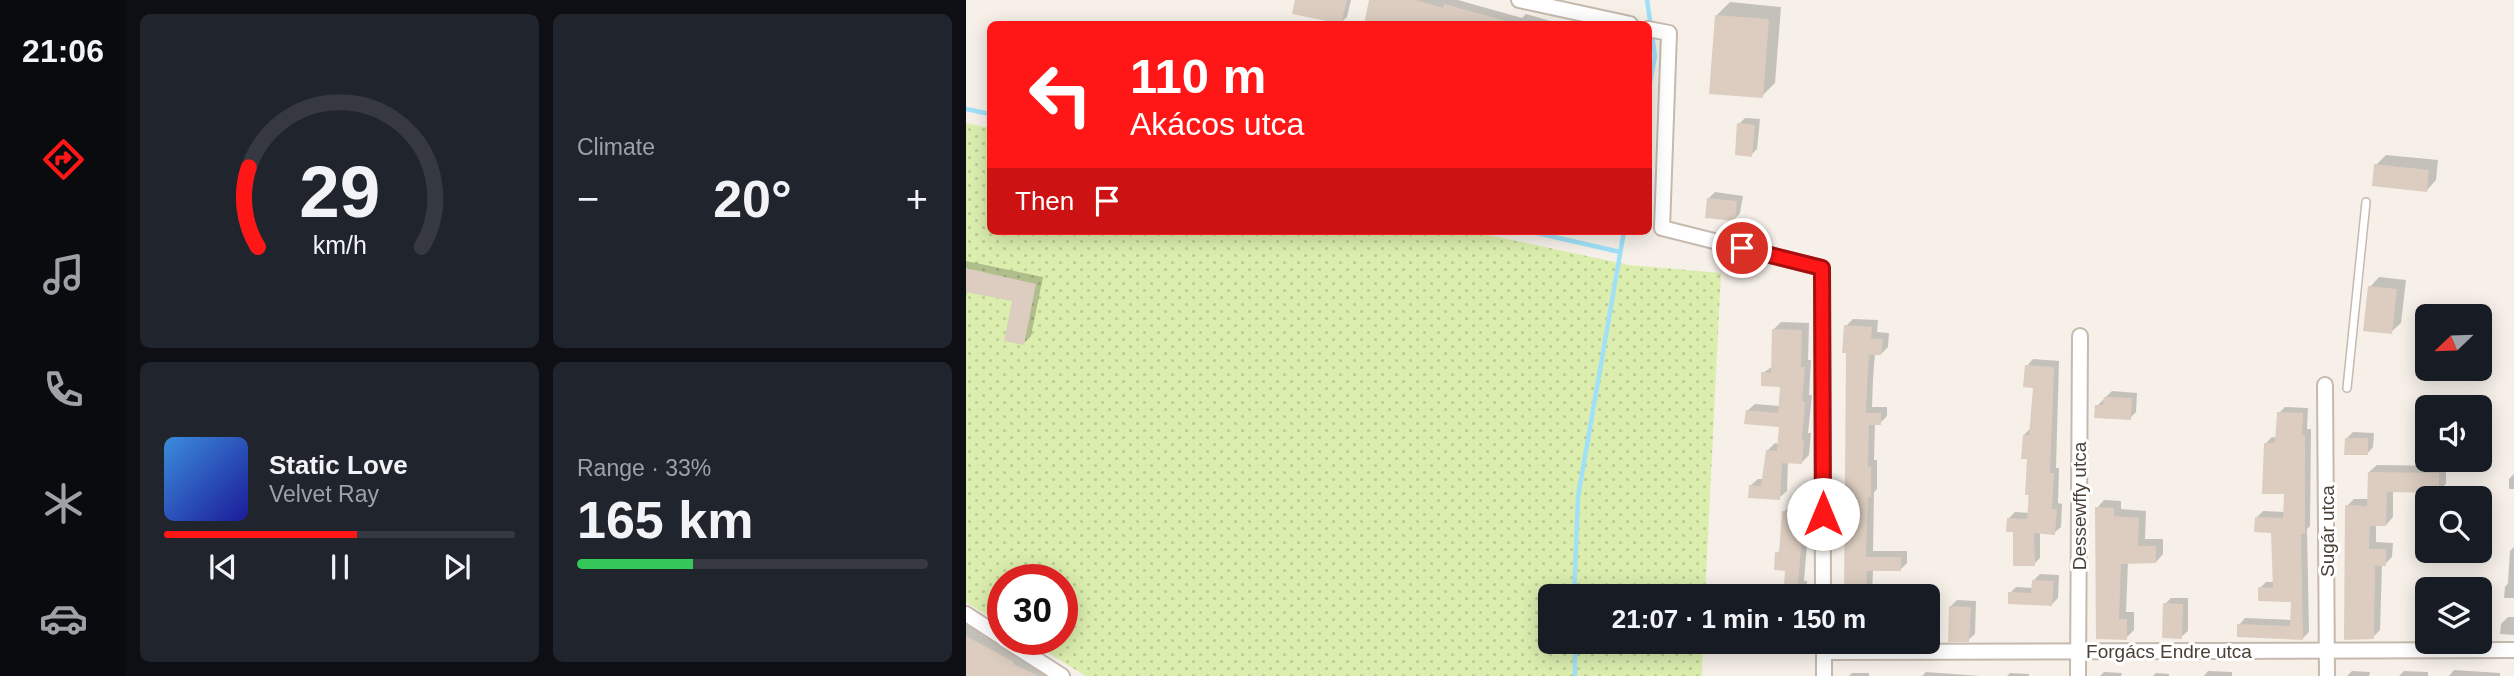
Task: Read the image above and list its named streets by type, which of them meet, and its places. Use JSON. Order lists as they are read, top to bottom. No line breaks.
{"streets":{"street":["Dessewffy utca","Sugár utca","Forgács Endre utca"]},"crossings":[["Dessewffy utca","Forgács Endre utca"],["Sugár utca","Forgács Endre utca"]],"north":"bottom left","page":{"tabs":"21:06","tile":["Climate",["Range · 33%","165 km"]],"turn":["110 m","Akácos utca"],"then":"Then","heat":["−","20°","+"],"song":["Static Love","Velvet Ray"],"limit":"30","trip":"21:07 · 1 min · 150 m","gauge":["29","km/h"]}}
